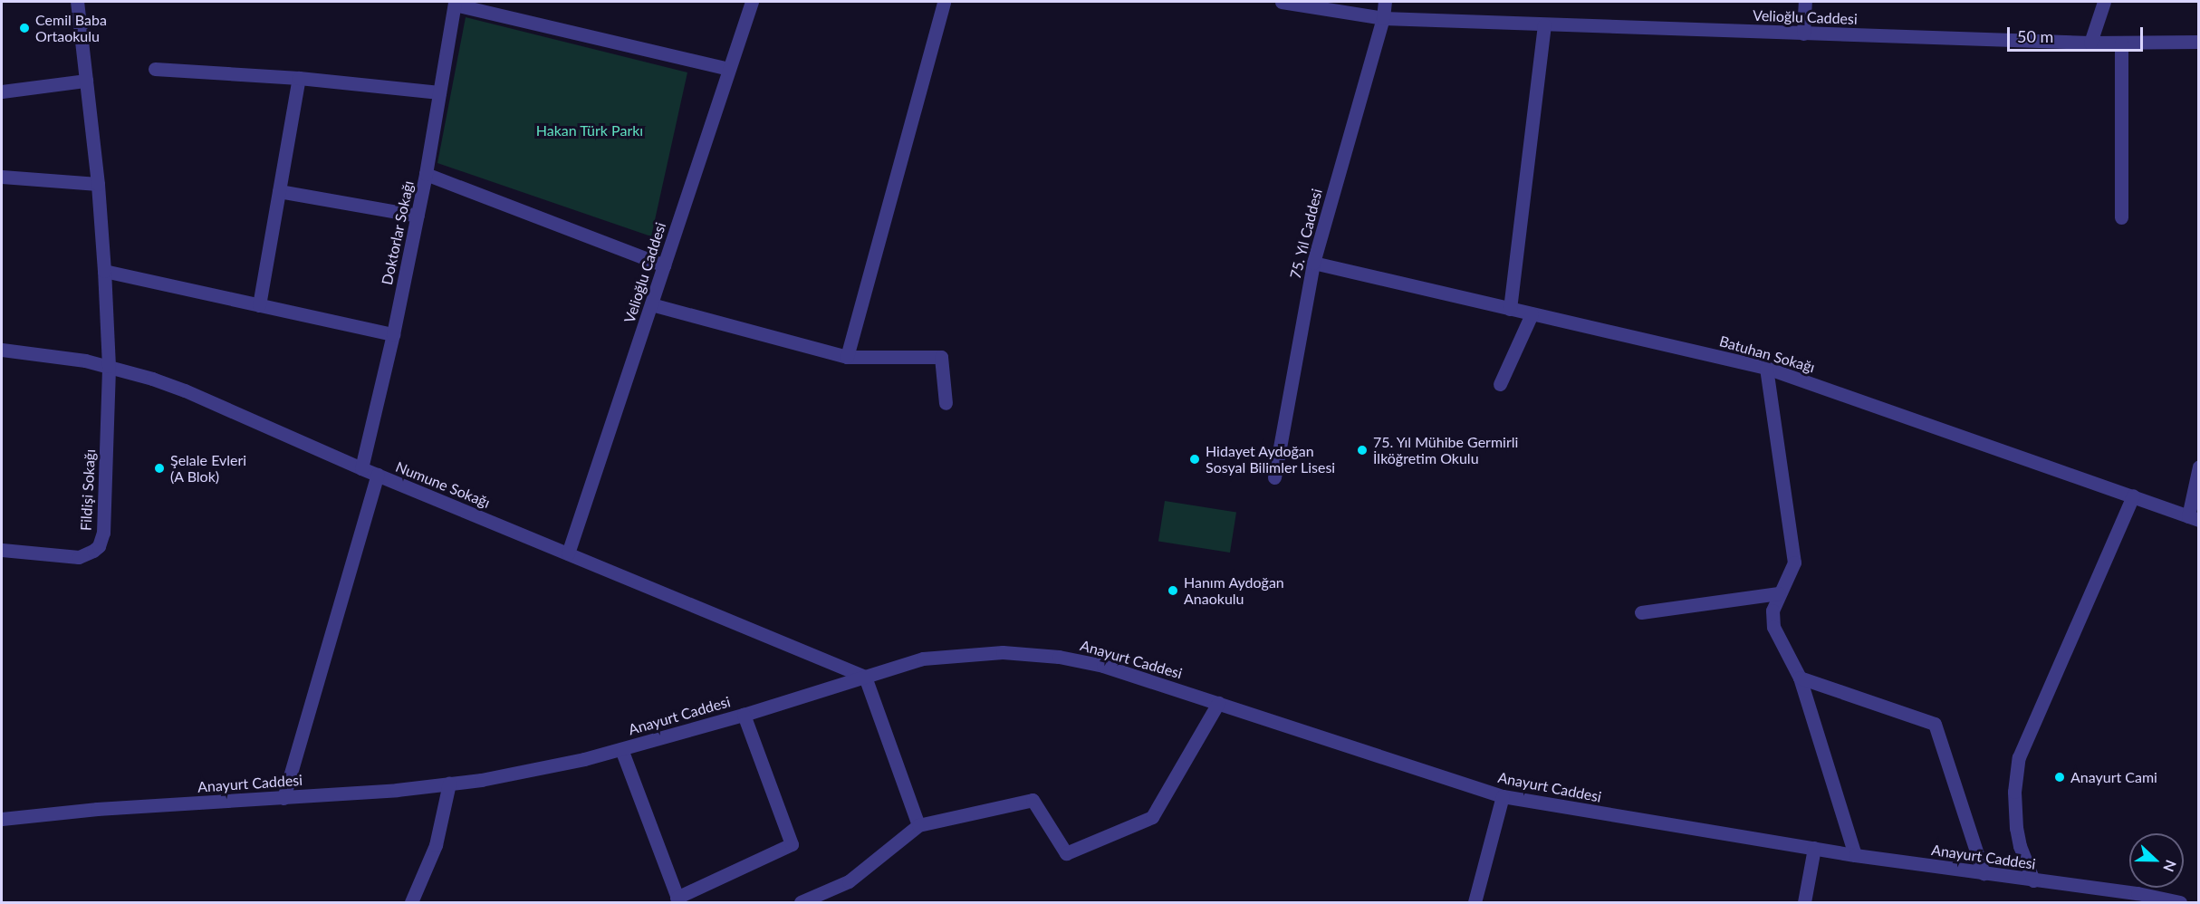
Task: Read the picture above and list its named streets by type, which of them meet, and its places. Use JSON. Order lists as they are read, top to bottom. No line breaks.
{"streets":{"street":["Velioğlu Caddesi","Doktorlar Sokağı","75. Yıl Caddesi","Batuhan Sokağı","Numune Sokağı","Fildişi Sokağı","Anayurt Caddesi"]},"crossings":[["Velioğlu Caddesi","75. Yıl Caddesi"],["Velioğlu Caddesi","Numune Sokağı"],["Doktorlar Sokağı","Numune Sokağı"],["75. Yıl Caddesi","Batuhan Sokağı"],["Numune Sokağı","Fildişi Sokağı"],["Numune Sokağı","Anayurt Caddesi"]],"parks":["Hakan Türk Parkı"],"places":["Cemil Baba Ortaokulu","75. Yıl Mühibe Germirli İlköğretim Okulu","Hidayet Aydoğan Sosyal Bilimler Lisesi","Şelale Evleri (A Blok)","Hanım Aydoğan Anaokulu","Anayurt Cami"],"scale_bar":"50 m","north":"right"}
